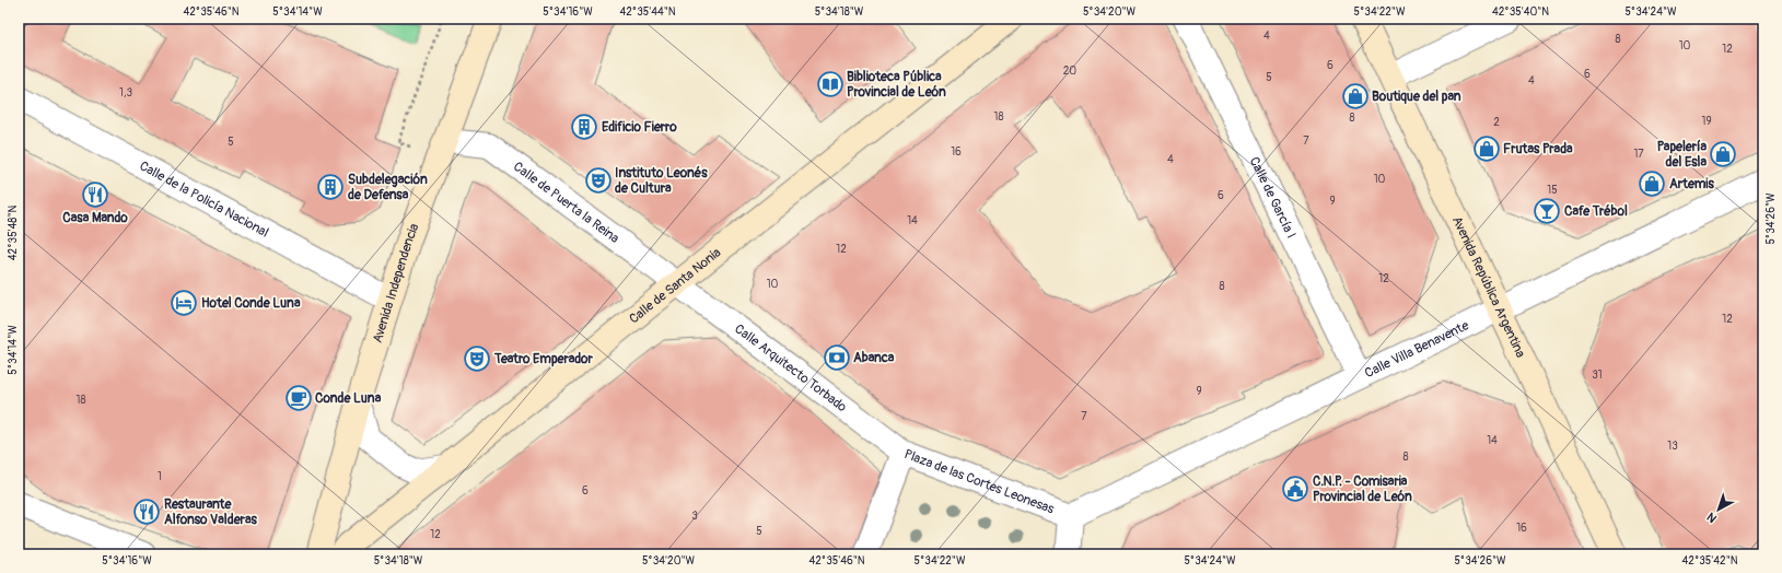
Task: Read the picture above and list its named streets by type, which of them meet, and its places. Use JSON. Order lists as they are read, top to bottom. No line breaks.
{"streets":{"main road":["Avenida Independencia","Calle de Santa Nonia","Avenida República Argentina"],"street":["Calle de García I","Calle de la Policía Nacional","Calle de Puerta la Reina","Calle Villa Benavente","Calle Arquitecto Torbado","Plaza de las Cortes Leonesas"]},"crossings":[["Calle de García I","Calle Villa Benavente"],["Calle de la Policía Nacional","Avenida Independencia"],["Calle de Puerta la Reina","Avenida Independencia"],["Calle de Puerta la Reina","Calle de Santa Nonia"],["Calle de Puerta la Reina","Calle Arquitecto Torbado"],["Calle de Santa Nonia","Calle Arquitecto Torbado"],["Avenida República Argentina","Calle Villa Benavente"],["Calle Villa Benavente","Plaza de las Cortes Leonesas"],["Calle Arquitecto Torbado","Plaza de las Cortes Leonesas"]],"places":{"library":["Biblioteca Pública Provincial de León"],"shop":["Boutique del pan","Frutas Prada","Papelería del Esla","Artemis"],"building":["Edificio Fierro","Subdelegación de Defensa"],"theatre":["Instituto Leonés de Cultura","Teatro Emperador"],"restaurant":["Casa Mando","Restaurante Alfonso Valderas"],"bar":["Cafe Trébol"],"hotel":["Hotel Conde Luna"],"bank":["Abanca"],"cafe":["Conde Luna"],"public building":["C.N.P. - Comisaria Provincial de León"]},"house_numbers":["4","8","10","12","6","20","6","5","4","1,3","18","8","19","2","7","5","16","17","4","10","15","6","9","14","12","12","10","8","12","31","9","18","7","14","13","8","1","6","3","16","5","12"],"north":"bottom left","coordinates":["42°35'46\"N","5°34'14\"W","5°34'16\"W","42°35'44\"N","5°34'18\"W","5°34'20\"W","5°34'22\"W","42°35'40\"N","5°34'24\"W","5°34'26\"W","42°35'48\"N","42°35'42\"N"]}
